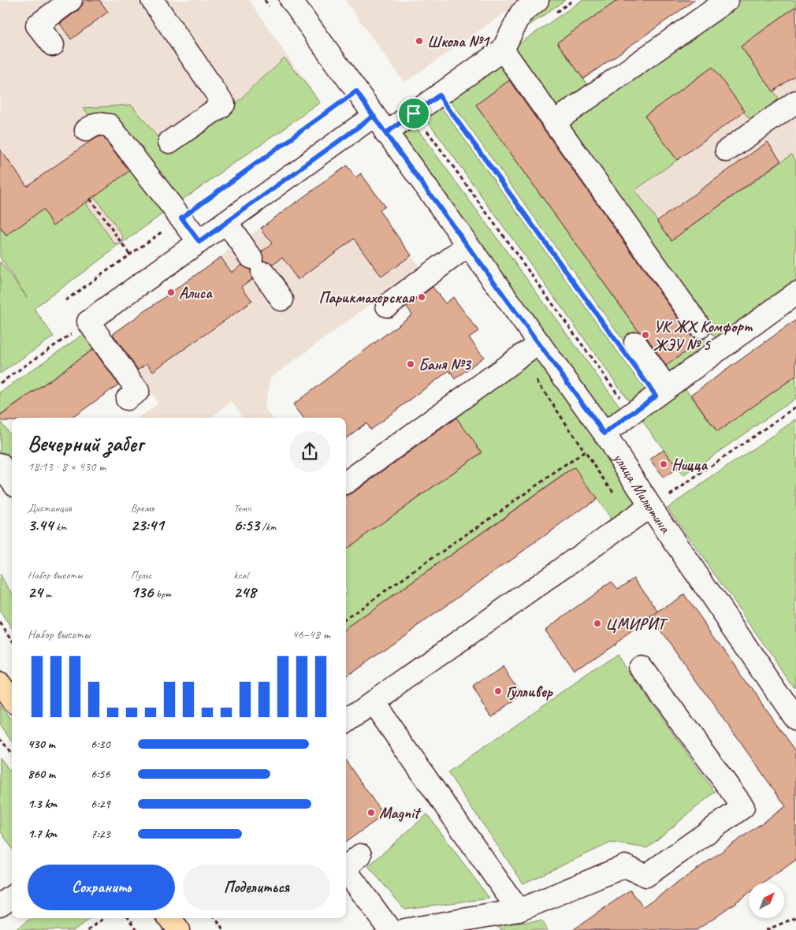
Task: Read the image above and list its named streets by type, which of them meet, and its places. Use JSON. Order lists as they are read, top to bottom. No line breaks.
{"streets":{"street":["улица Милютина"]},"places":["Школа №1","Алиса","Парикмахерская","УК ЖХ Комфорт ЖЭУ № 5","Баня №3","Ницца","ЦМИРИТ","Гулливер","Magnit"],"north":"top right","page":{"heading":["Вечерний забег","18:13 · 8 × 430 m"],"stats":[["Дистанция","3.44 km"],["Время","23:41"],["Темп","6:53 /km"],["Набор высоты","24 m"],["Пульс","136 bpm"],["kcal","248"]],"chart":["Набор высоты","46–48 m"],"list":[{"name":"430 m","note":"6:30"},{"name":"860 m","note":"6:56"},{"name":"1.3 km","note":"6:29"},{"name":"1.7 km","note":"7:23"}],"buttons":["Сохранить","Поделиться"]}}
